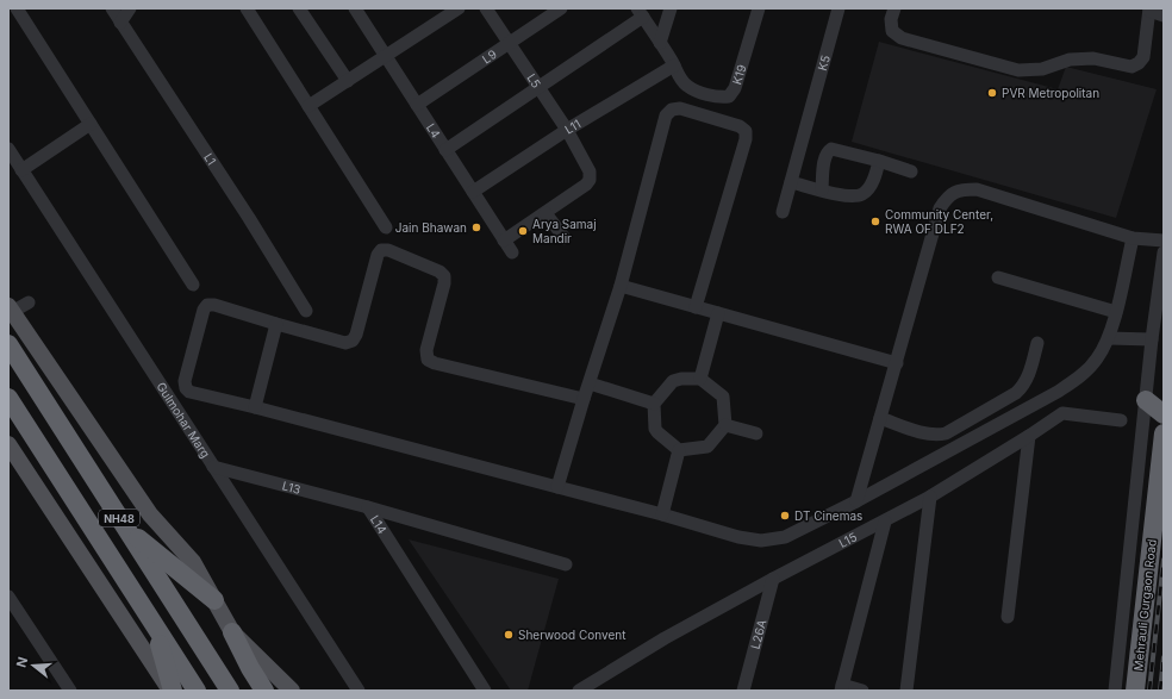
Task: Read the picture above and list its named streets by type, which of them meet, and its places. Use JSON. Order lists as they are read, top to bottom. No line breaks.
{"streets":{"highway":["NH48","Mehrauli Gurgaon Road"],"street":["L9","K5","K19","L5","L11","L4","L1","Gulmohar Marg","L13","L14","L15","L26A"]},"crossings":[["L9","L5"],["L9","L4"],["K19","L11"],["L5","L11"],["L11","L4"],["Gulmohar Marg","L13"],["L13","L14"],["L15","L26A"]],"places":["PVR Metropolitan","Community Center, RWA OF DLF2","Jain Bhawan","Arya Samaj Mandir","DT Cinemas","Sherwood Convent"],"north":"left"}
